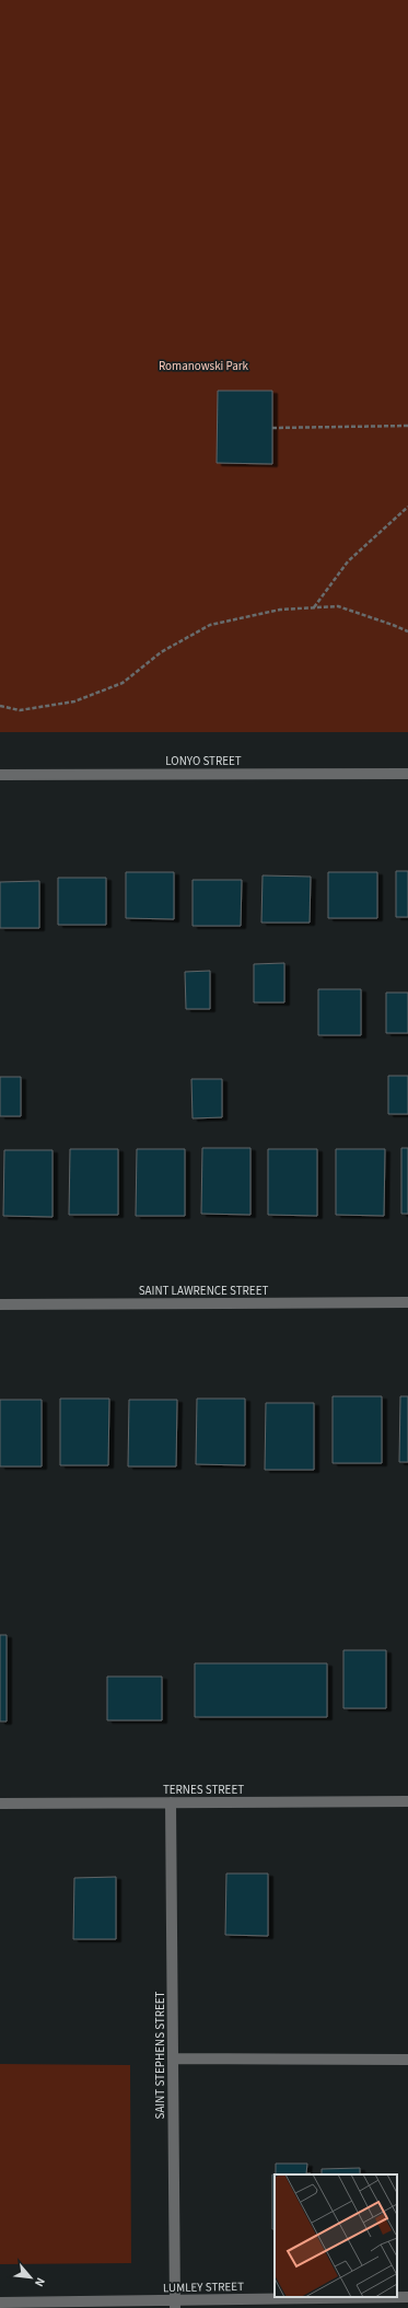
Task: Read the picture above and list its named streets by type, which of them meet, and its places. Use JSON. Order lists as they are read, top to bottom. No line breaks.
{"streets":{"street":["LONYO STREET","SAINT LAWRENCE STREET","TERNES STREET","SAINT STEPHENS STREET","LUMLEY STREET"]},"crossings":[["TERNES STREET","SAINT STEPHENS STREET"],["SAINT STEPHENS STREET","LUMLEY STREET"]],"parks":["Romanowski Park"],"north":"bottom right"}
